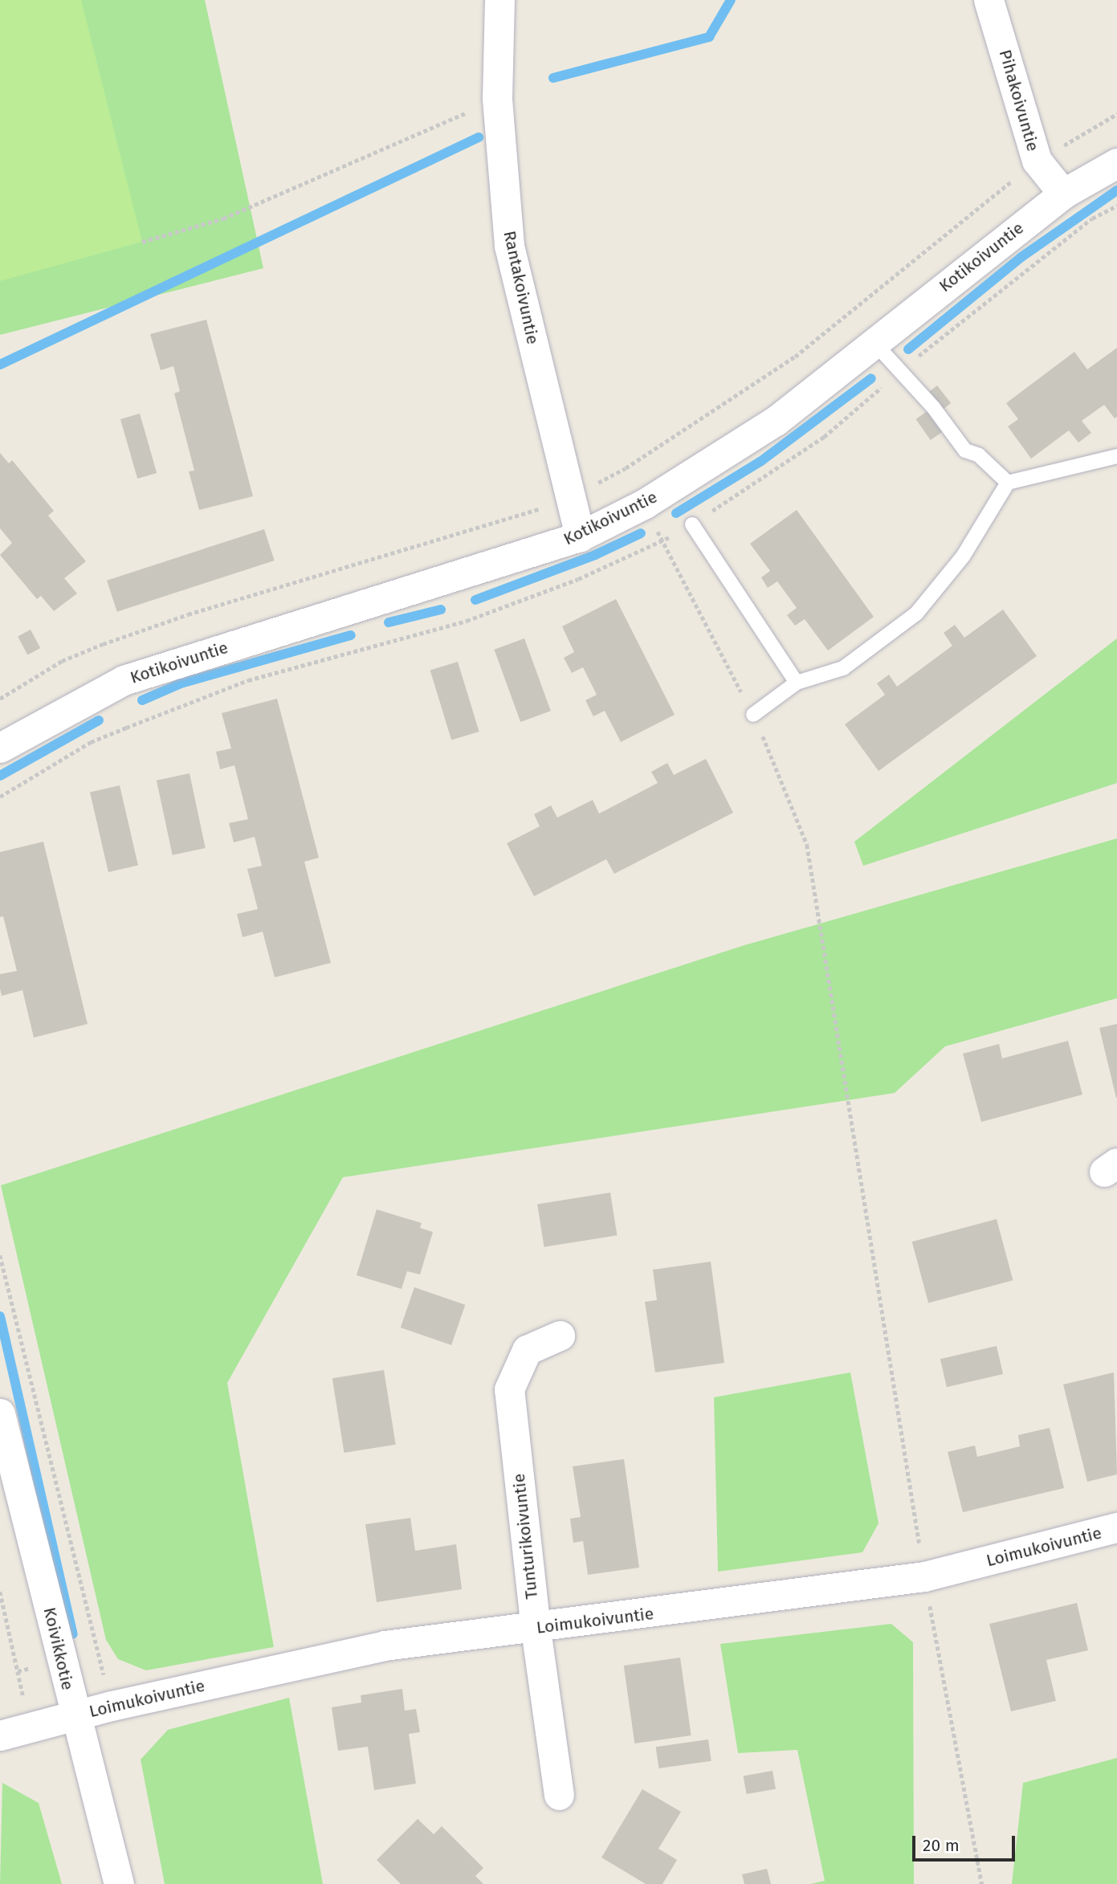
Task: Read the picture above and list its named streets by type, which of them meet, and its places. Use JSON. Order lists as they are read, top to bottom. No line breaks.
{"streets":{"street":["Pihakoivuntie","Kotikoivuntie","Rantakoivuntie","Tunturikoivuntie","Loimukoivuntie","Koivikkotie"]},"crossings":[["Pihakoivuntie","Kotikoivuntie"],["Kotikoivuntie","Rantakoivuntie"],["Tunturikoivuntie","Loimukoivuntie"],["Loimukoivuntie","Koivikkotie"]],"scale_bar":"20 m"}
